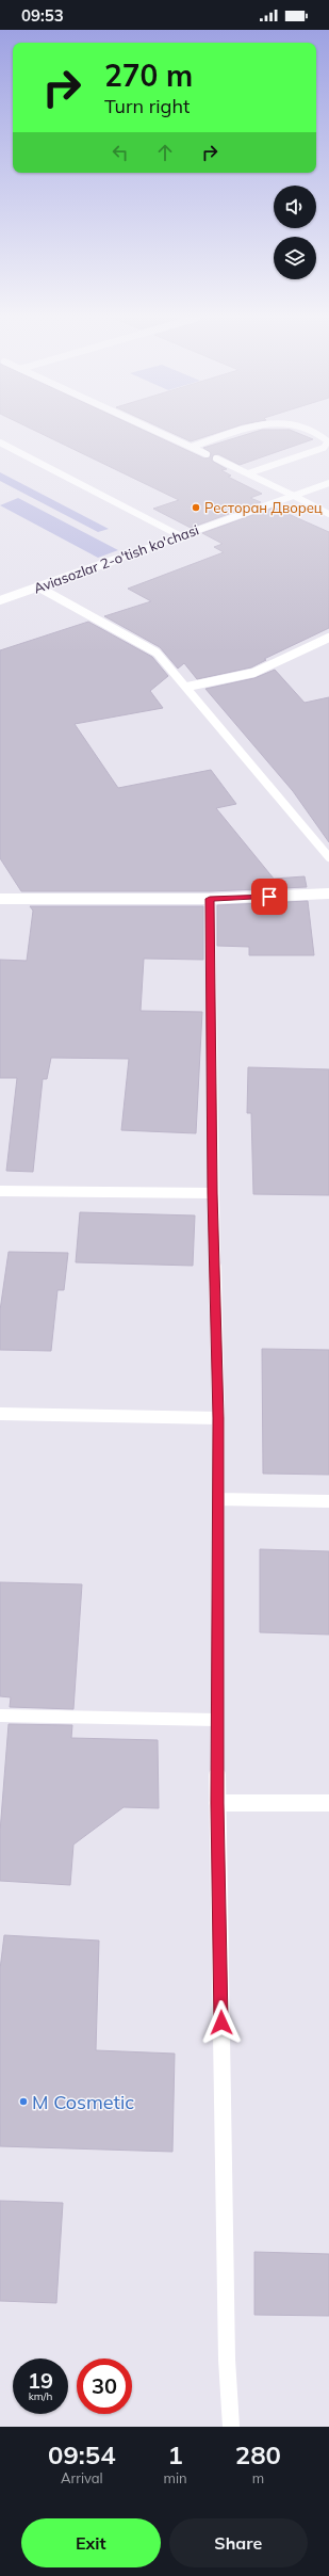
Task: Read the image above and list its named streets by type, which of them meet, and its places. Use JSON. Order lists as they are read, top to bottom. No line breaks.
{"streets":{"street":["Aviasozlar 2-o'tish ko'chasi"]},"places":["Ресторан Дворец","M Cosmetic"],"page":{"status":"09:53","turn":["270 m","Turn right"],"speed":"19 km/h","limit":"30","eta":["09:54","Arrival","1","min","280","m"],"buttons":["Exit","Share"]}}
